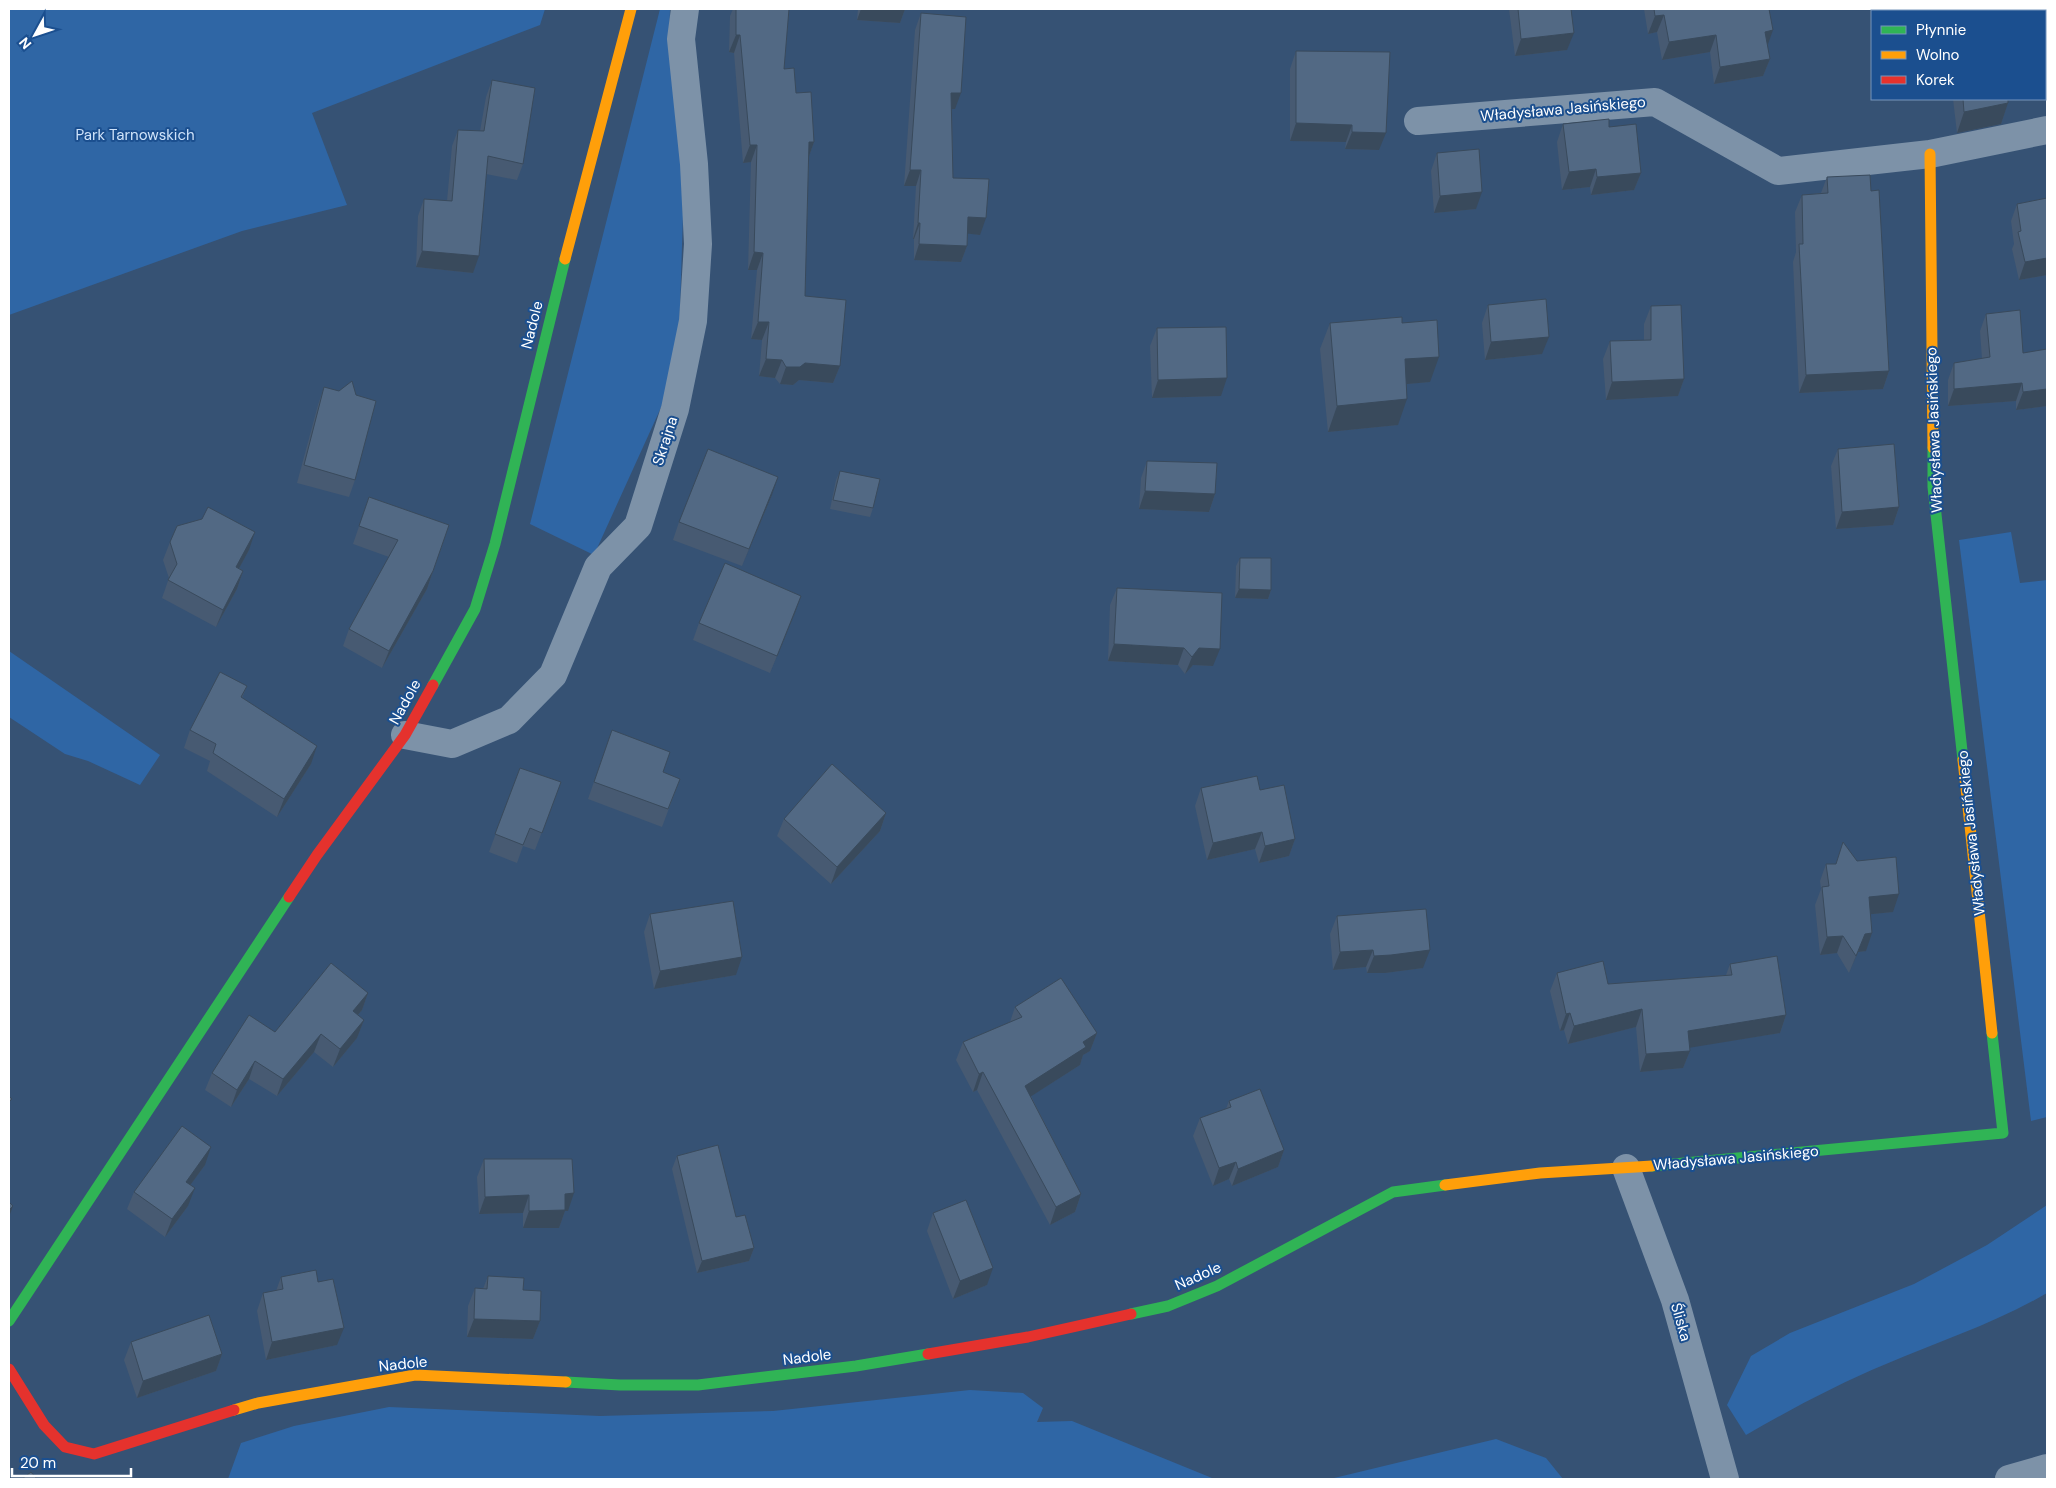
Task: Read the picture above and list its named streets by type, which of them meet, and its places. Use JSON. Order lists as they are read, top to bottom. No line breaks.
{"streets":{"street":["Władysława Jasińskiego","Nadole","Skrajna","Śliska"]},"crossings":[["Władysława Jasińskiego","Nadole"],["Władysława Jasińskiego","Śliska"],["Nadole","Skrajna"],["Nadole","Śliska"]],"parks":["Park Tarnowskich"],"legend":["Płynnie","Wolno","Korek"],"scale_bar":"20 m","north":"bottom left"}
